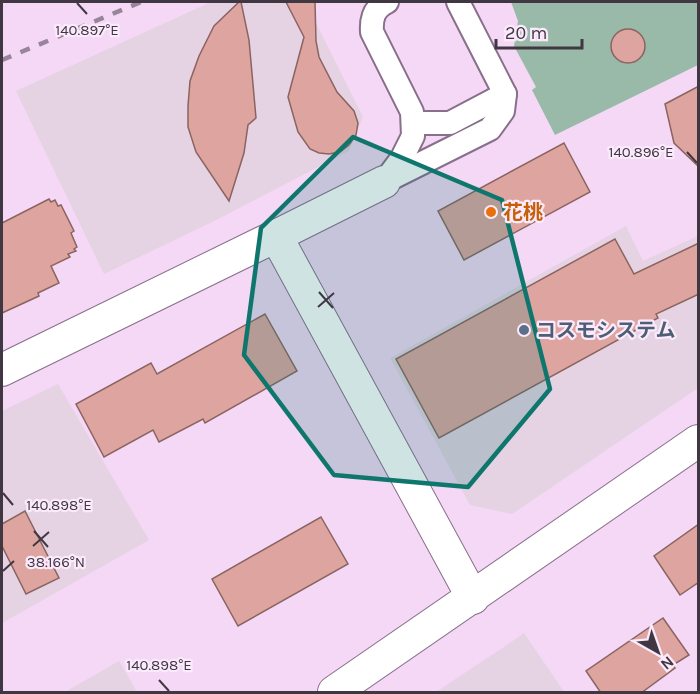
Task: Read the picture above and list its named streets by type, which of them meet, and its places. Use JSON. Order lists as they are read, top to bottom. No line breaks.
{"places":["花桃","コスモシステム"],"scale_bar":"20 m","north":"bottom right","coordinates":["140.897°E","140.896°E","140.898°E","38.166°N"]}
